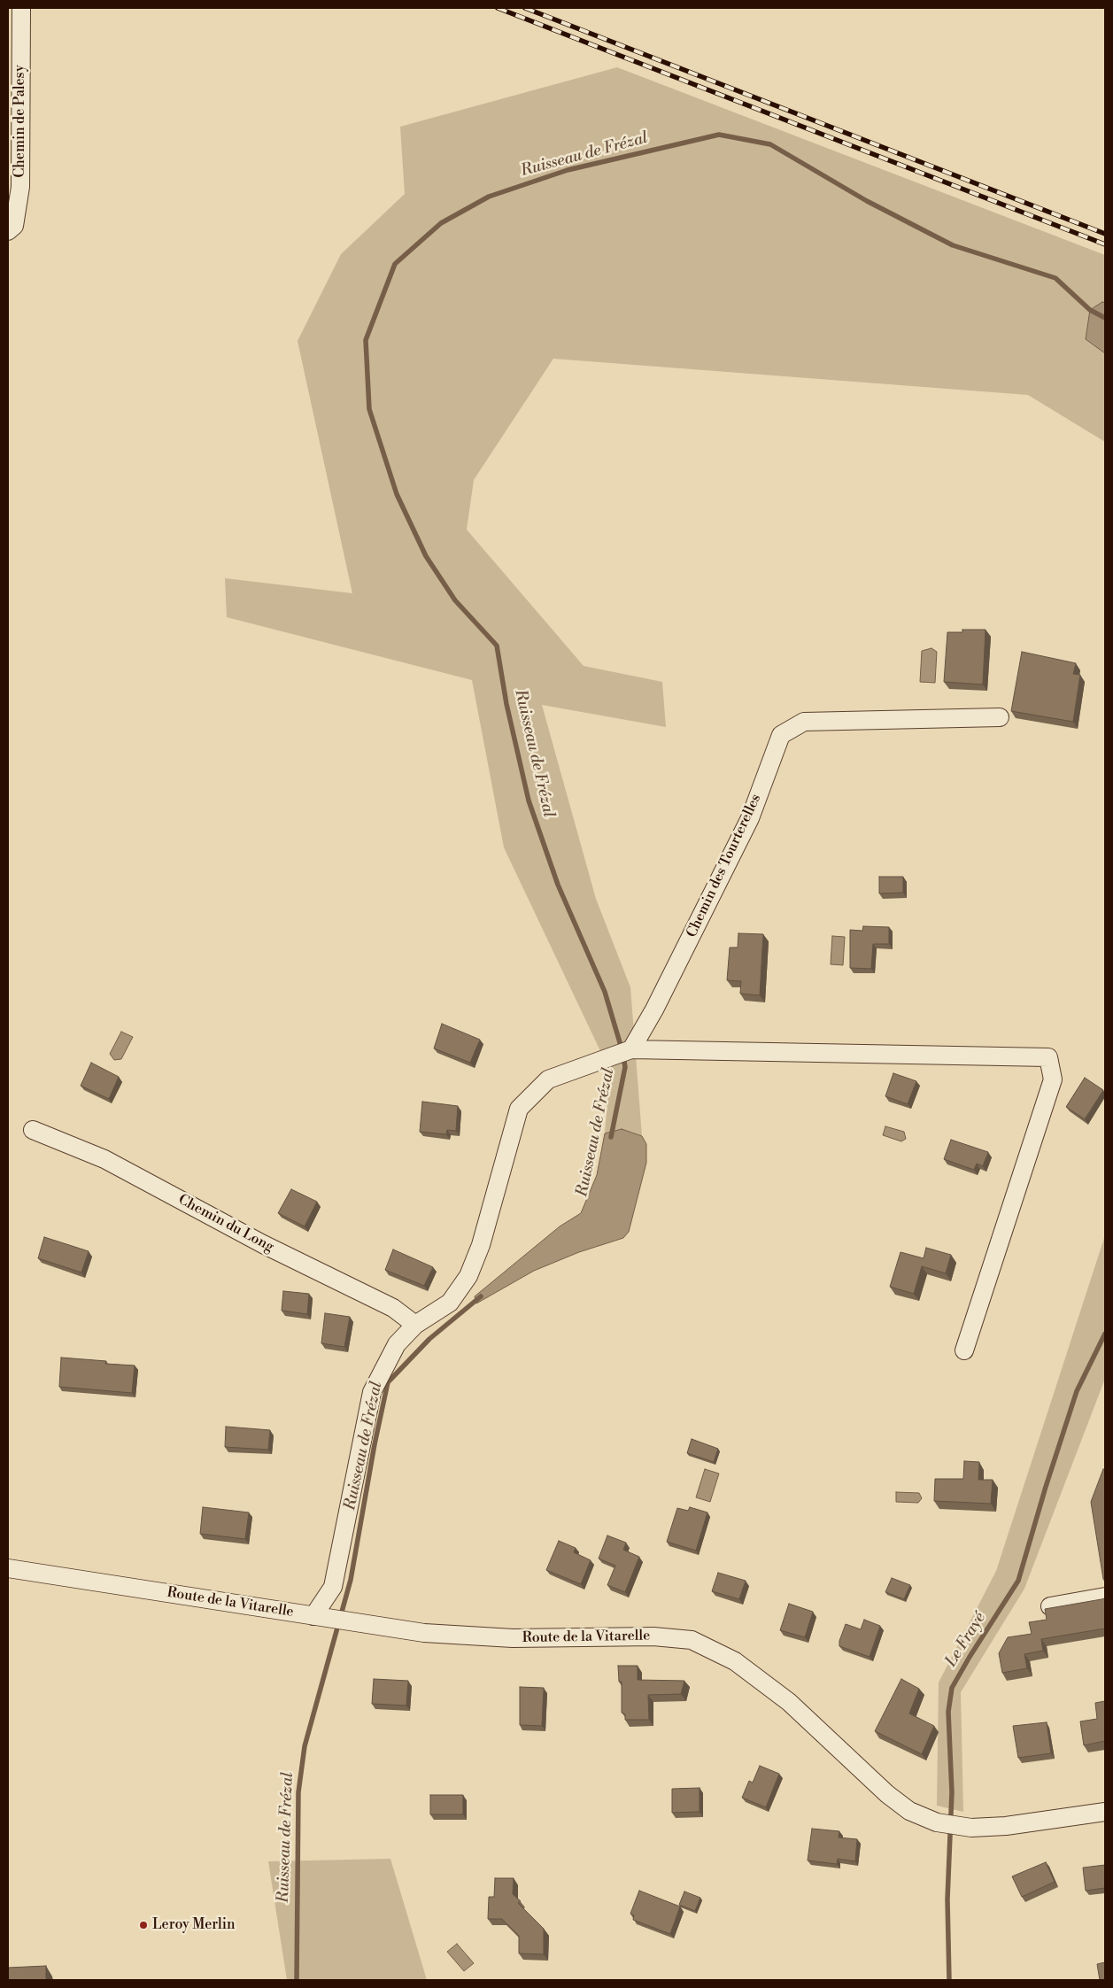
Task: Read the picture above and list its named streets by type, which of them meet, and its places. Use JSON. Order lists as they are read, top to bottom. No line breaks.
{"streets":{"street":["Chemin de Palesy","Chemin des Tourterelles","Chemin du Long","Route de la Vitarelle"]},"water":["Ruisseau de Frézal","Le Frayé"],"places":["Leroy Merlin"]}
